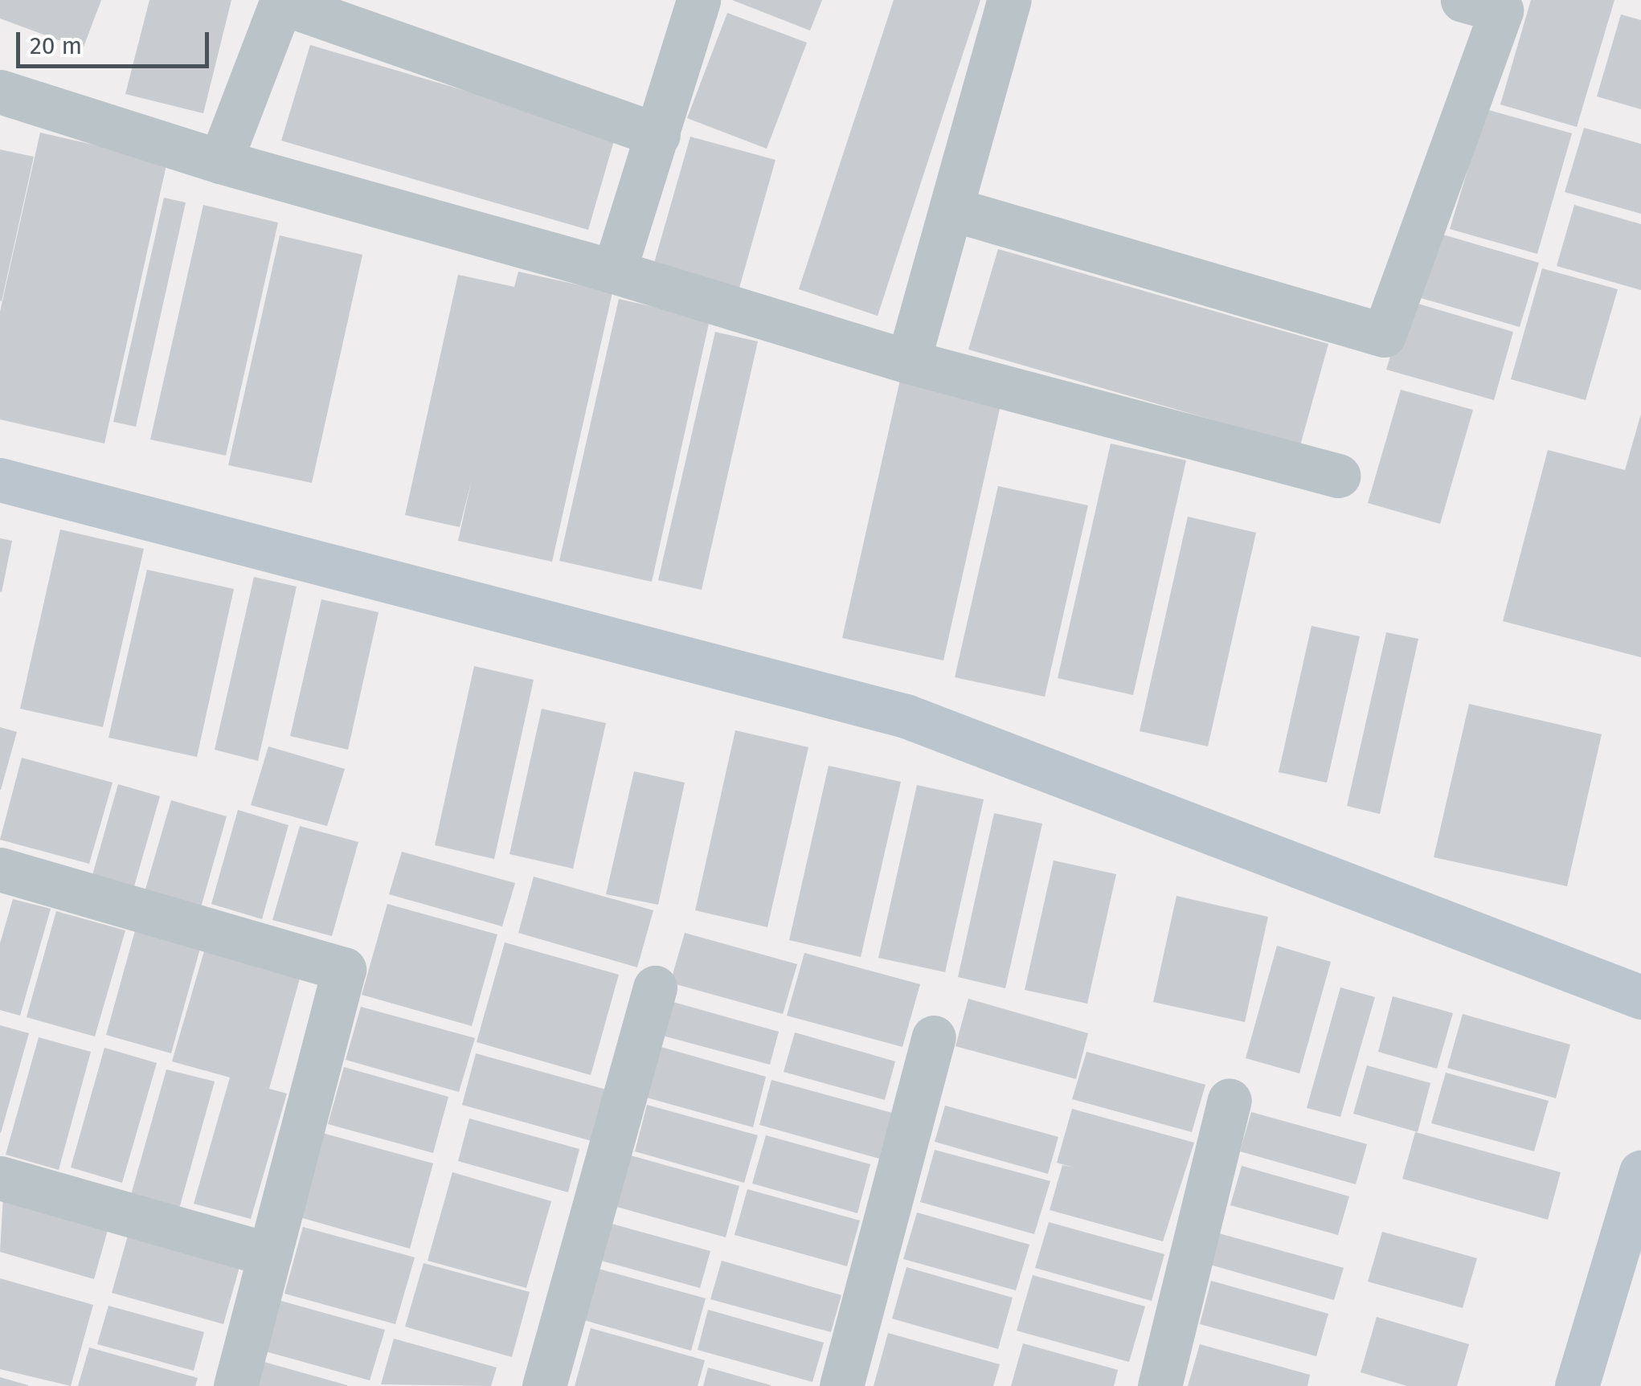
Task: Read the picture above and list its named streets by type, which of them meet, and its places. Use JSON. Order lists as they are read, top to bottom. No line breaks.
{"scale_bar":"20 m"}
